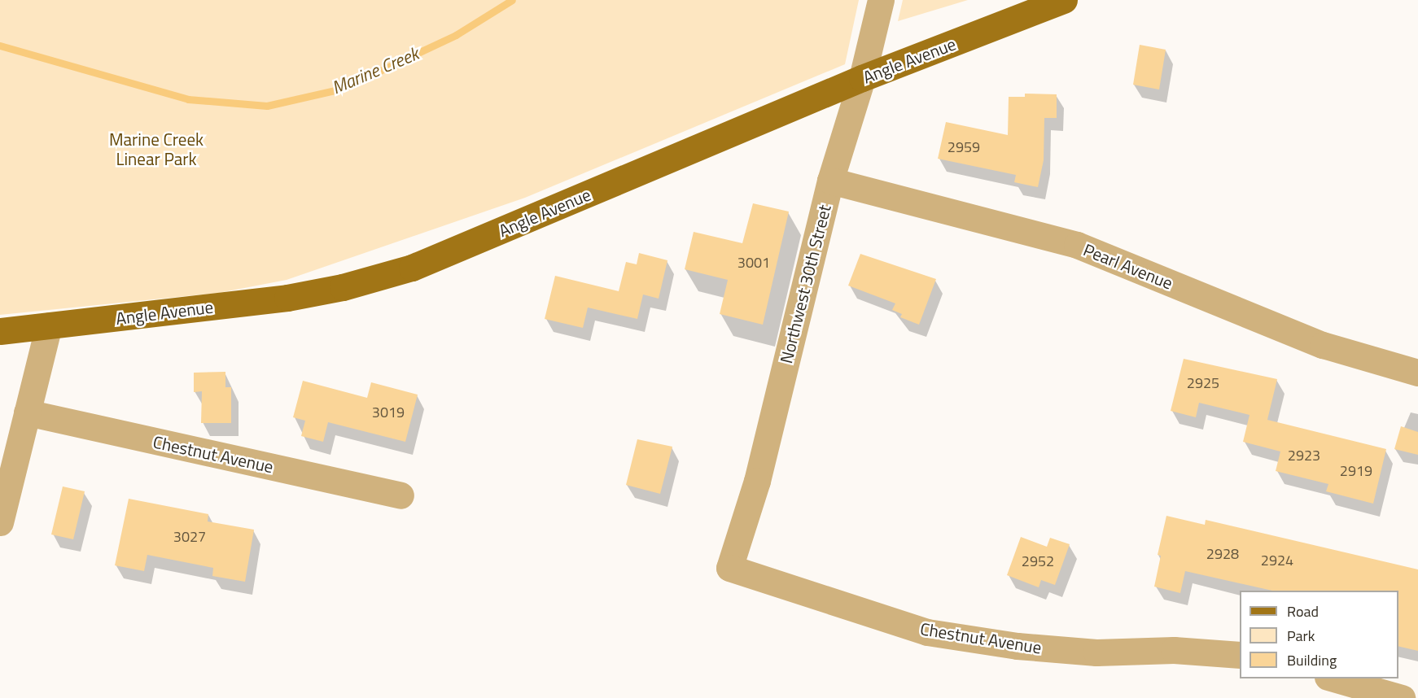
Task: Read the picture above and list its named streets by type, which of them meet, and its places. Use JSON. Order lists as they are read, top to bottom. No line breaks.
{"streets":{"main road":["Angle Avenue"],"street":["Pearl Avenue","Northwest 30th Street","Chestnut Avenue"]},"crossings":[["Angle Avenue","Northwest 30th Street"],["Pearl Avenue","Northwest 30th Street"],["Northwest 30th Street","Chestnut Avenue"]],"water":["Marine Creek"],"parks":["Marine Creek Linear Park"],"house_numbers":["2959","3001","2925","3019","2923","2919","3027","2928","2924","2952"],"legend":["Road","Park","Building"]}
